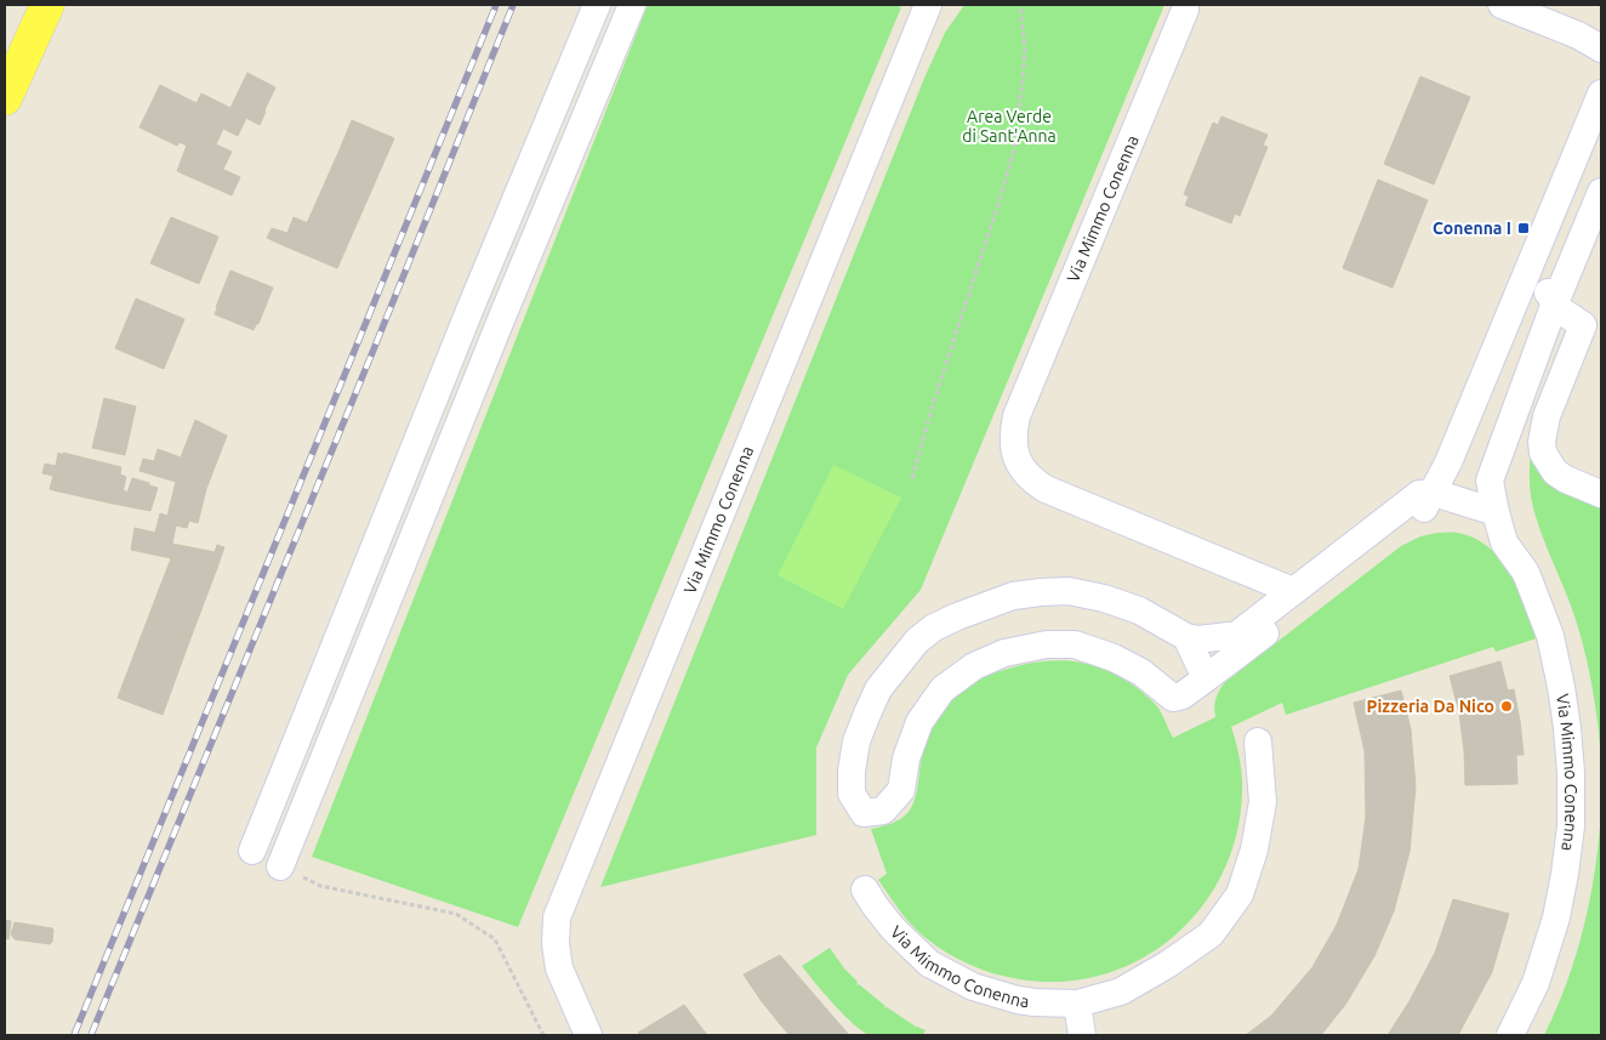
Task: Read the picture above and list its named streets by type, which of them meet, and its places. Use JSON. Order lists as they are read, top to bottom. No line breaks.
{"streets":{"street":["Via Mimmo Conenna"]},"parks":["Area Verde di Sant'Anna"],"places":{"transit":["Conenna I"],"other":["Pizzeria Da Nico"]}}
